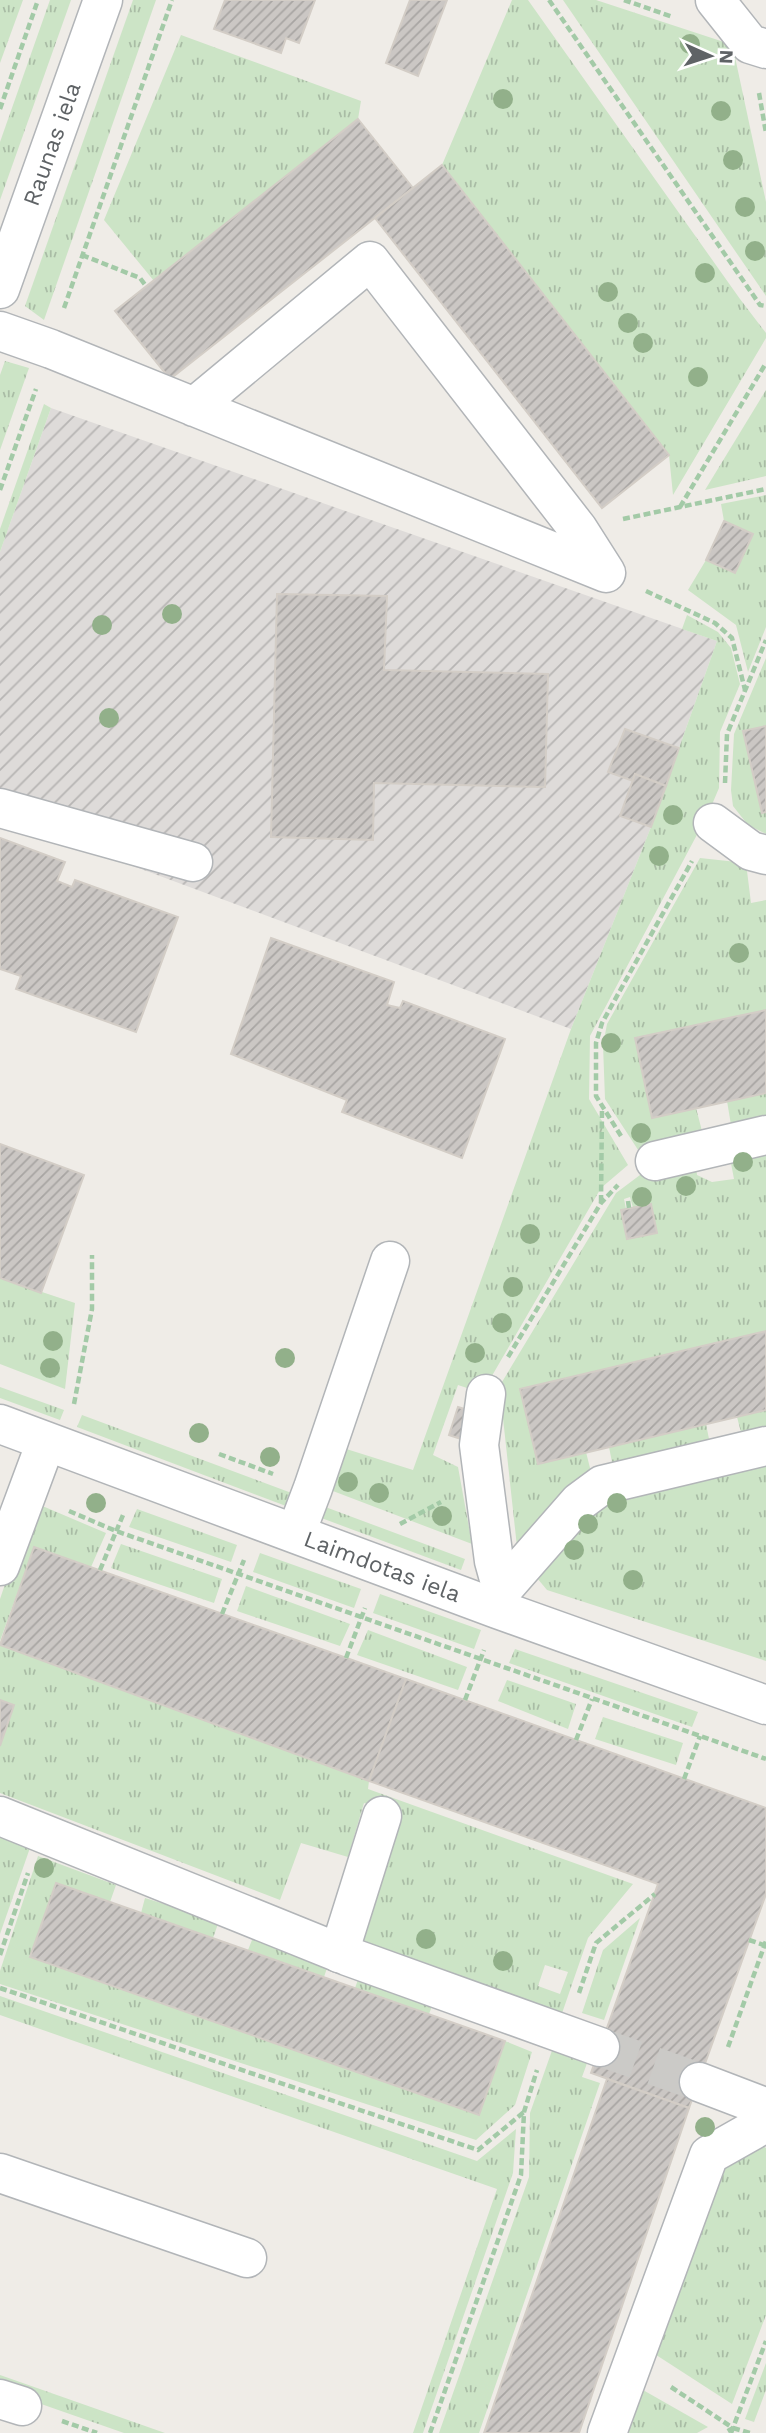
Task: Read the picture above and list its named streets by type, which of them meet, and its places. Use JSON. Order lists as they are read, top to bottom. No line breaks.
{"streets":{"street":["Raunas iela","Laimdotas iela"]},"north":"right"}
